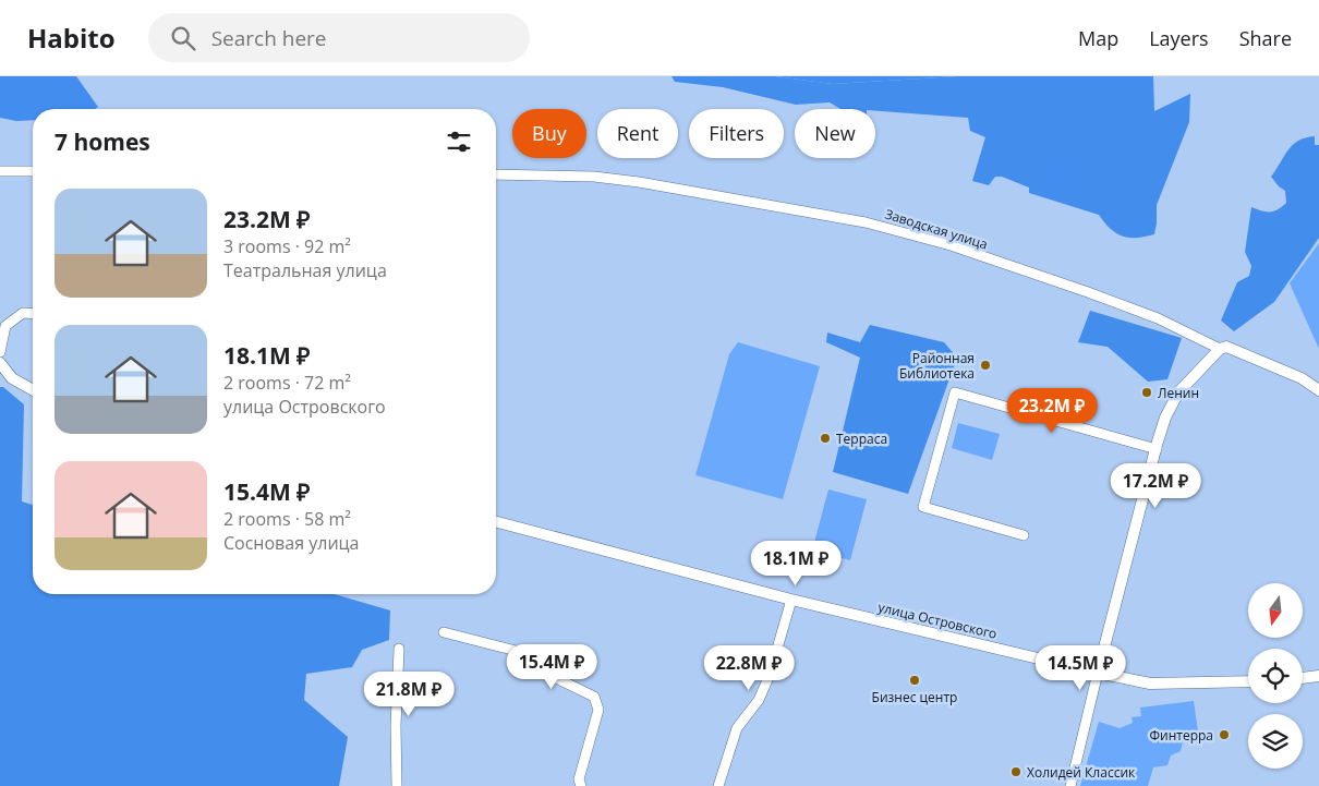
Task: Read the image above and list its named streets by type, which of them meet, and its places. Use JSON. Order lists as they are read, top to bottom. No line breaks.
{"streets":{"street":["Заводская улица","улица Островского"]},"places":["Районная Библиотека","Ленин","Терраса","Бизнес центр","Финтерра","Холидей Классик"],"north":"bottom","page":{"header":"Habito","search":"Search here","nav":["Map","Layers","Share"],"chip":["Buy","Rent","Filters","New"],"heading":"7 homes","list":[{"name":"23.2M ₽","note":"3 rooms · 92 m² · Театральная улица"},{"name":"18.1M ₽","note":"2 rooms · 72 m² · улица Островского"},{"name":"15.4M ₽","note":"2 rooms · 58 m² · Сосновая улица"}],"price":["23.2M ₽","17.2M ₽","18.1M ₽","15.4M ₽","22.8M ₽","14.5M ₽","21.8M ₽"]}}
